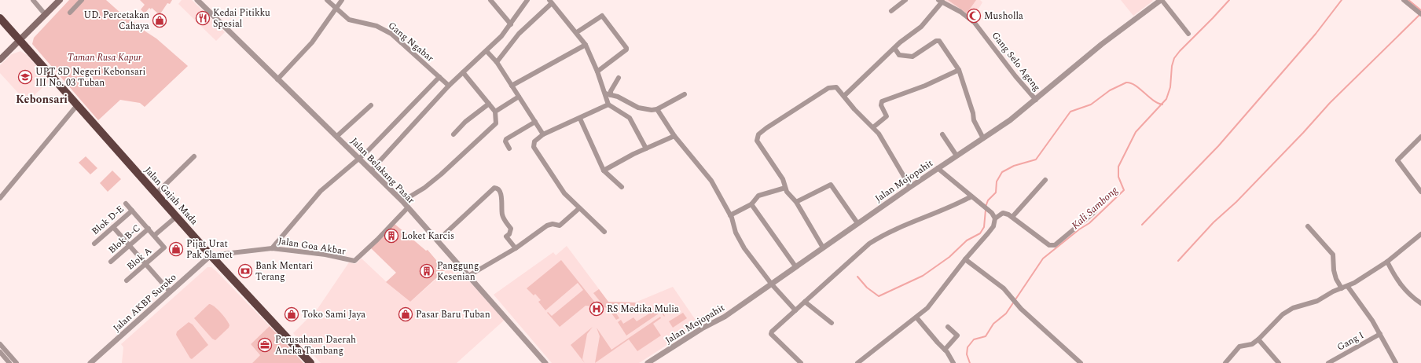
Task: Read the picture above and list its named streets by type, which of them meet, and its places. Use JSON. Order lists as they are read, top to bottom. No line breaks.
{"streets":{"highway":["Jalan Gajah Mada"],"street":["Gang Ngabar","Gang Selo Ageng","Jalan Belakang Pasar","Jalan Mojopahit","Blok D-E","Blok B-C","Jalan Goa Akbar","Blok A","Jalan AKBP Suroko","Gang I"]},"crossings":[["Gang Selo Ageng","Jalan Mojopahit"],["Jalan Belakang Pasar","Jalan Goa Akbar"],["Jalan Gajah Mada","Jalan Goa Akbar"],["Jalan Gajah Mada","Jalan AKBP Suroko"],["Jalan Goa Akbar","Jalan AKBP Suroko"]],"districts":["Kebonsari"],"water":["Kali Sambong"],"parks":["Taman Rusa Kapur"],"places":{"mosque":["Musholla"],"restaurant":["Kedai Pitikku Spesial"],"shop":["UD. Percetakan Cahaya","Pijat Urat Pak Slamet","Toko Sami Jaya","Pasar Baru Tuban"],"school or university":["UPT SD Negeri Kebonsari III No. 03 Tuban"],"building":["Loket Karcis","Panggung Kesenian"],"bank":["Bank Mentari Terang"],"hospital":["RS Medika Mulia"],"office":["Perusahaan Daerah Aneka Tambang"]}}
